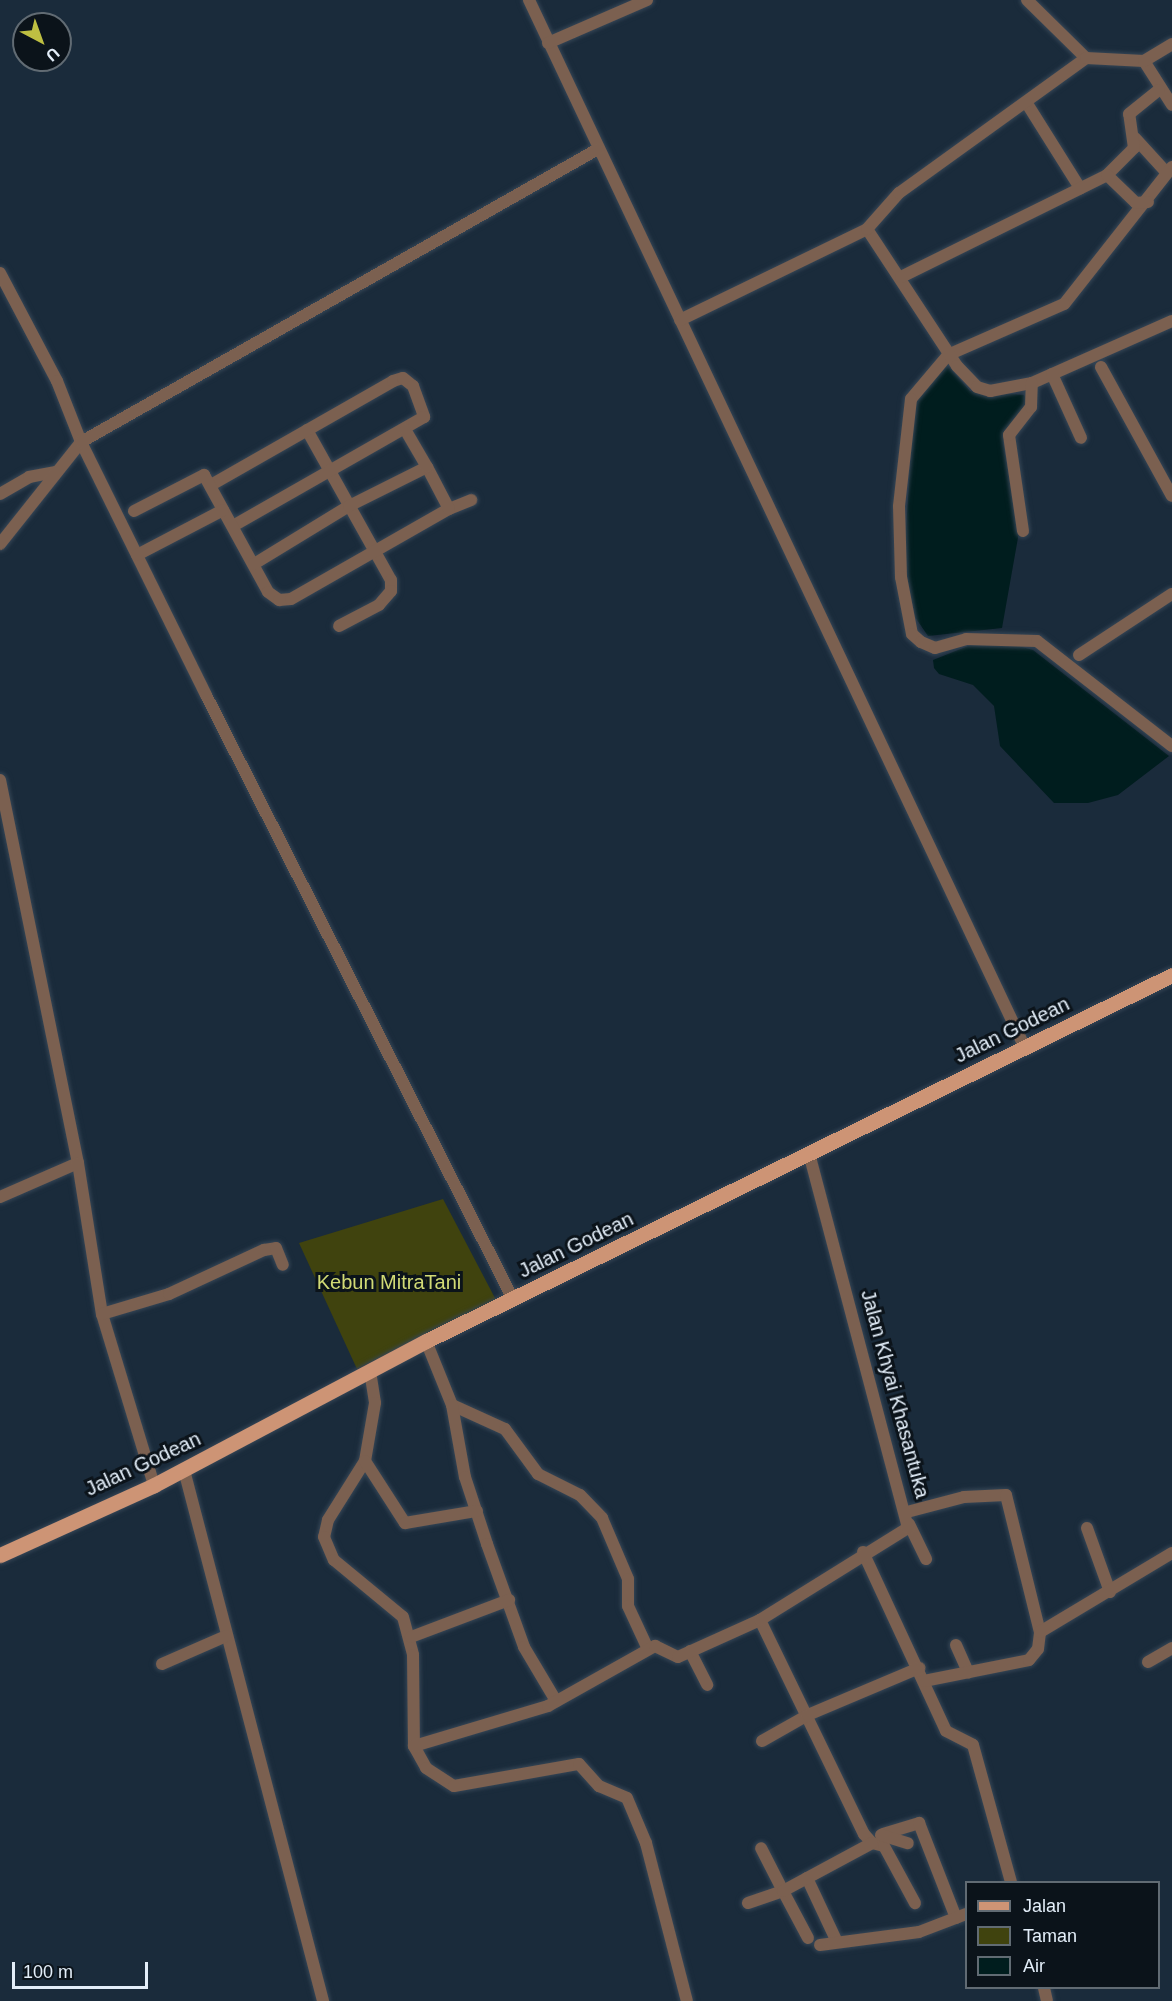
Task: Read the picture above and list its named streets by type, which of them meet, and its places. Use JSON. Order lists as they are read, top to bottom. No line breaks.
{"streets":{"main road":["Jalan Godean"],"street":["Jalan Khyai Khasantuka"]},"crossings":[["Jalan Godean","Jalan Khyai Khasantuka"]],"parks":["Kebun MitraTani"],"legend":["Jalan","Taman","Air"],"scale_bar":"100 m","north":"bottom right"}
